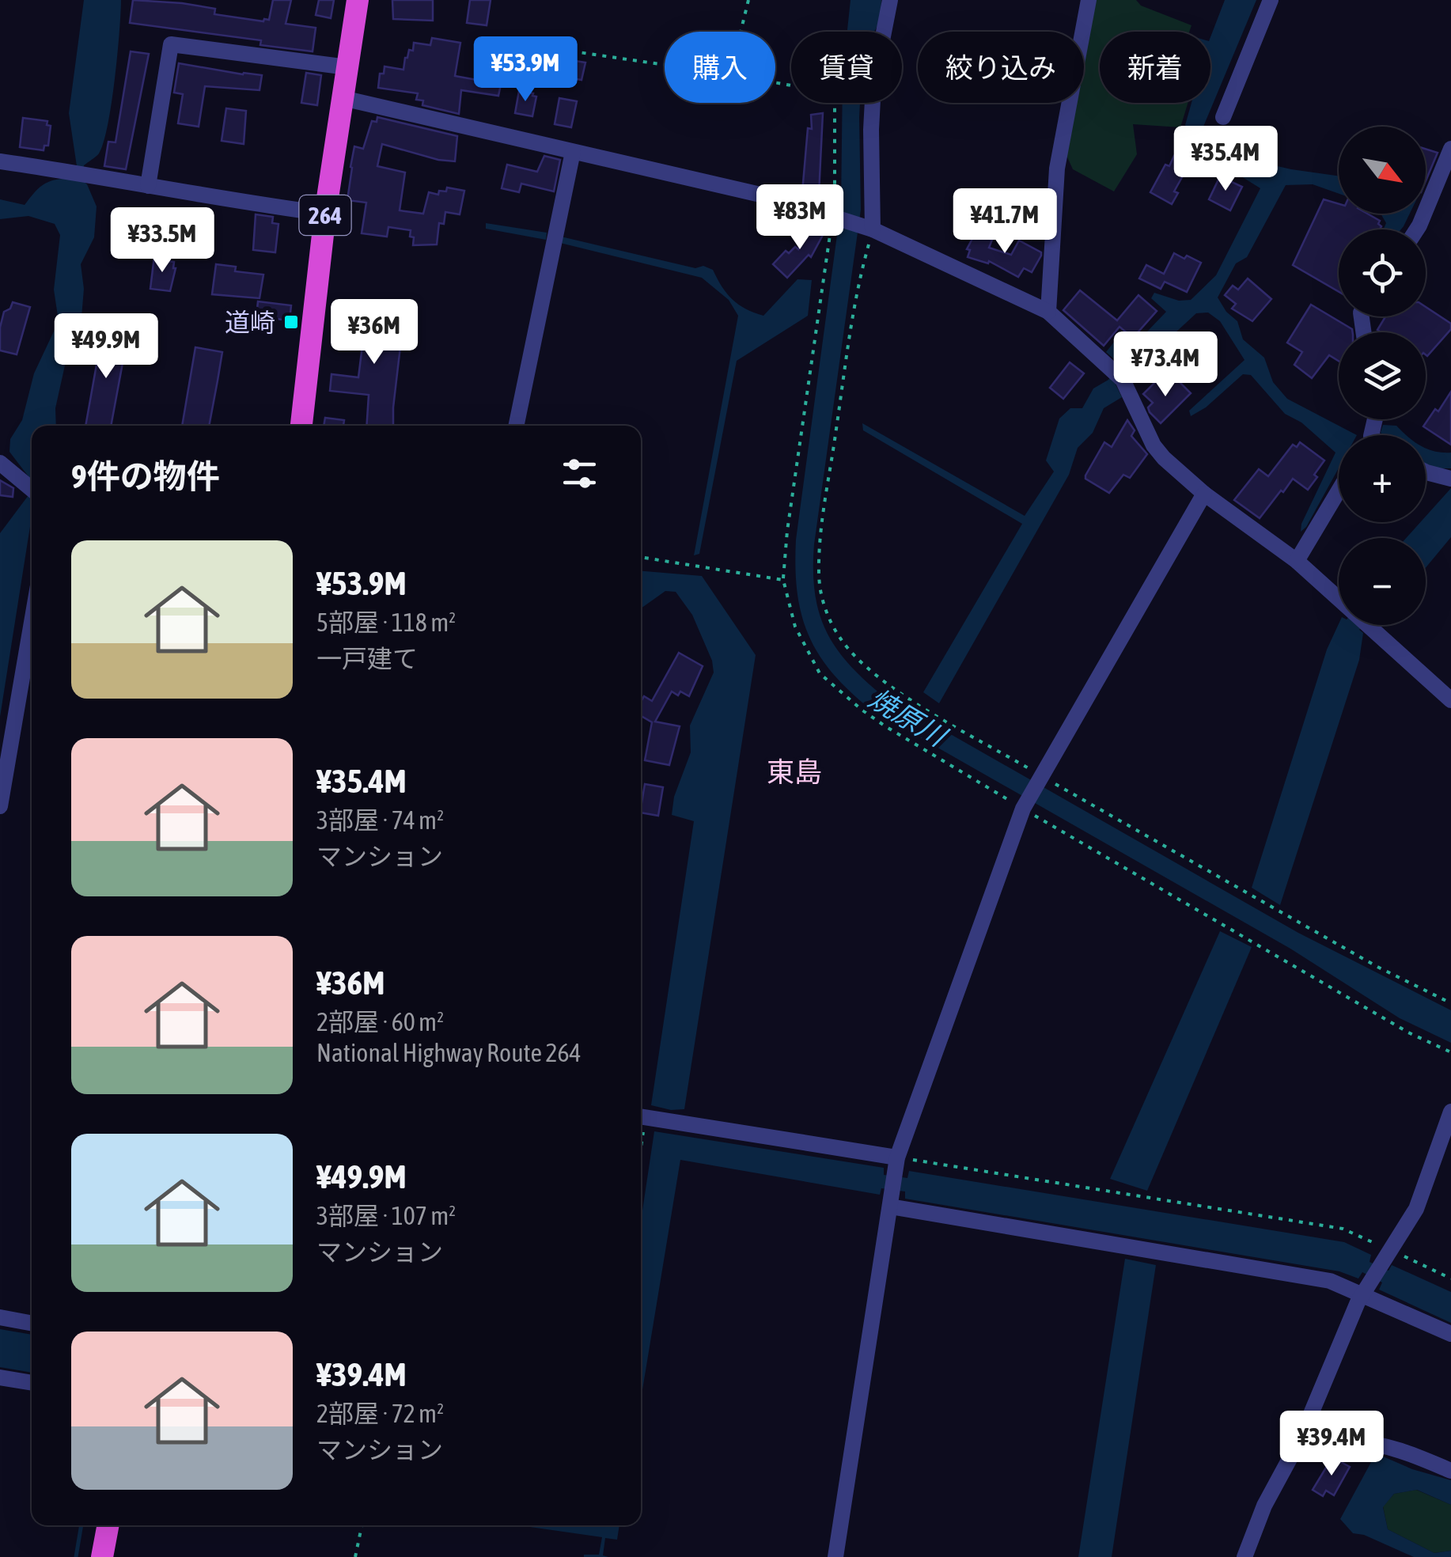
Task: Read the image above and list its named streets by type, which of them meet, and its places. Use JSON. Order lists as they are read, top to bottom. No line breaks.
{"streets":{"highway":["264"]},"districts":["東島"],"water":["焼原川"],"places":{"transit":["道崎"]},"north":"bottom right","page":{"chip":["購入","賃貸","絞り込み","新着"],"price":["¥53.9M","¥35.4M","¥83M","¥41.7M","¥33.5M","¥36M","¥49.9M","¥73.4M","¥39.4M"],"map_buttons":["+","−"],"heading":"9件の物件","list":[{"name":"¥53.9M","note":"5部屋 · 118 m² · 一戸建て"},{"name":"¥35.4M","note":"3部屋 · 74 m² · マンション"},{"name":"¥36M","note":"2部屋 · 60 m² · National Highway Route 264"},{"name":"¥49.9M","note":"3部屋 · 107 m² · マンション"},{"name":"¥39.4M","note":"2部屋 · 72 m² · マンション"}]}}
